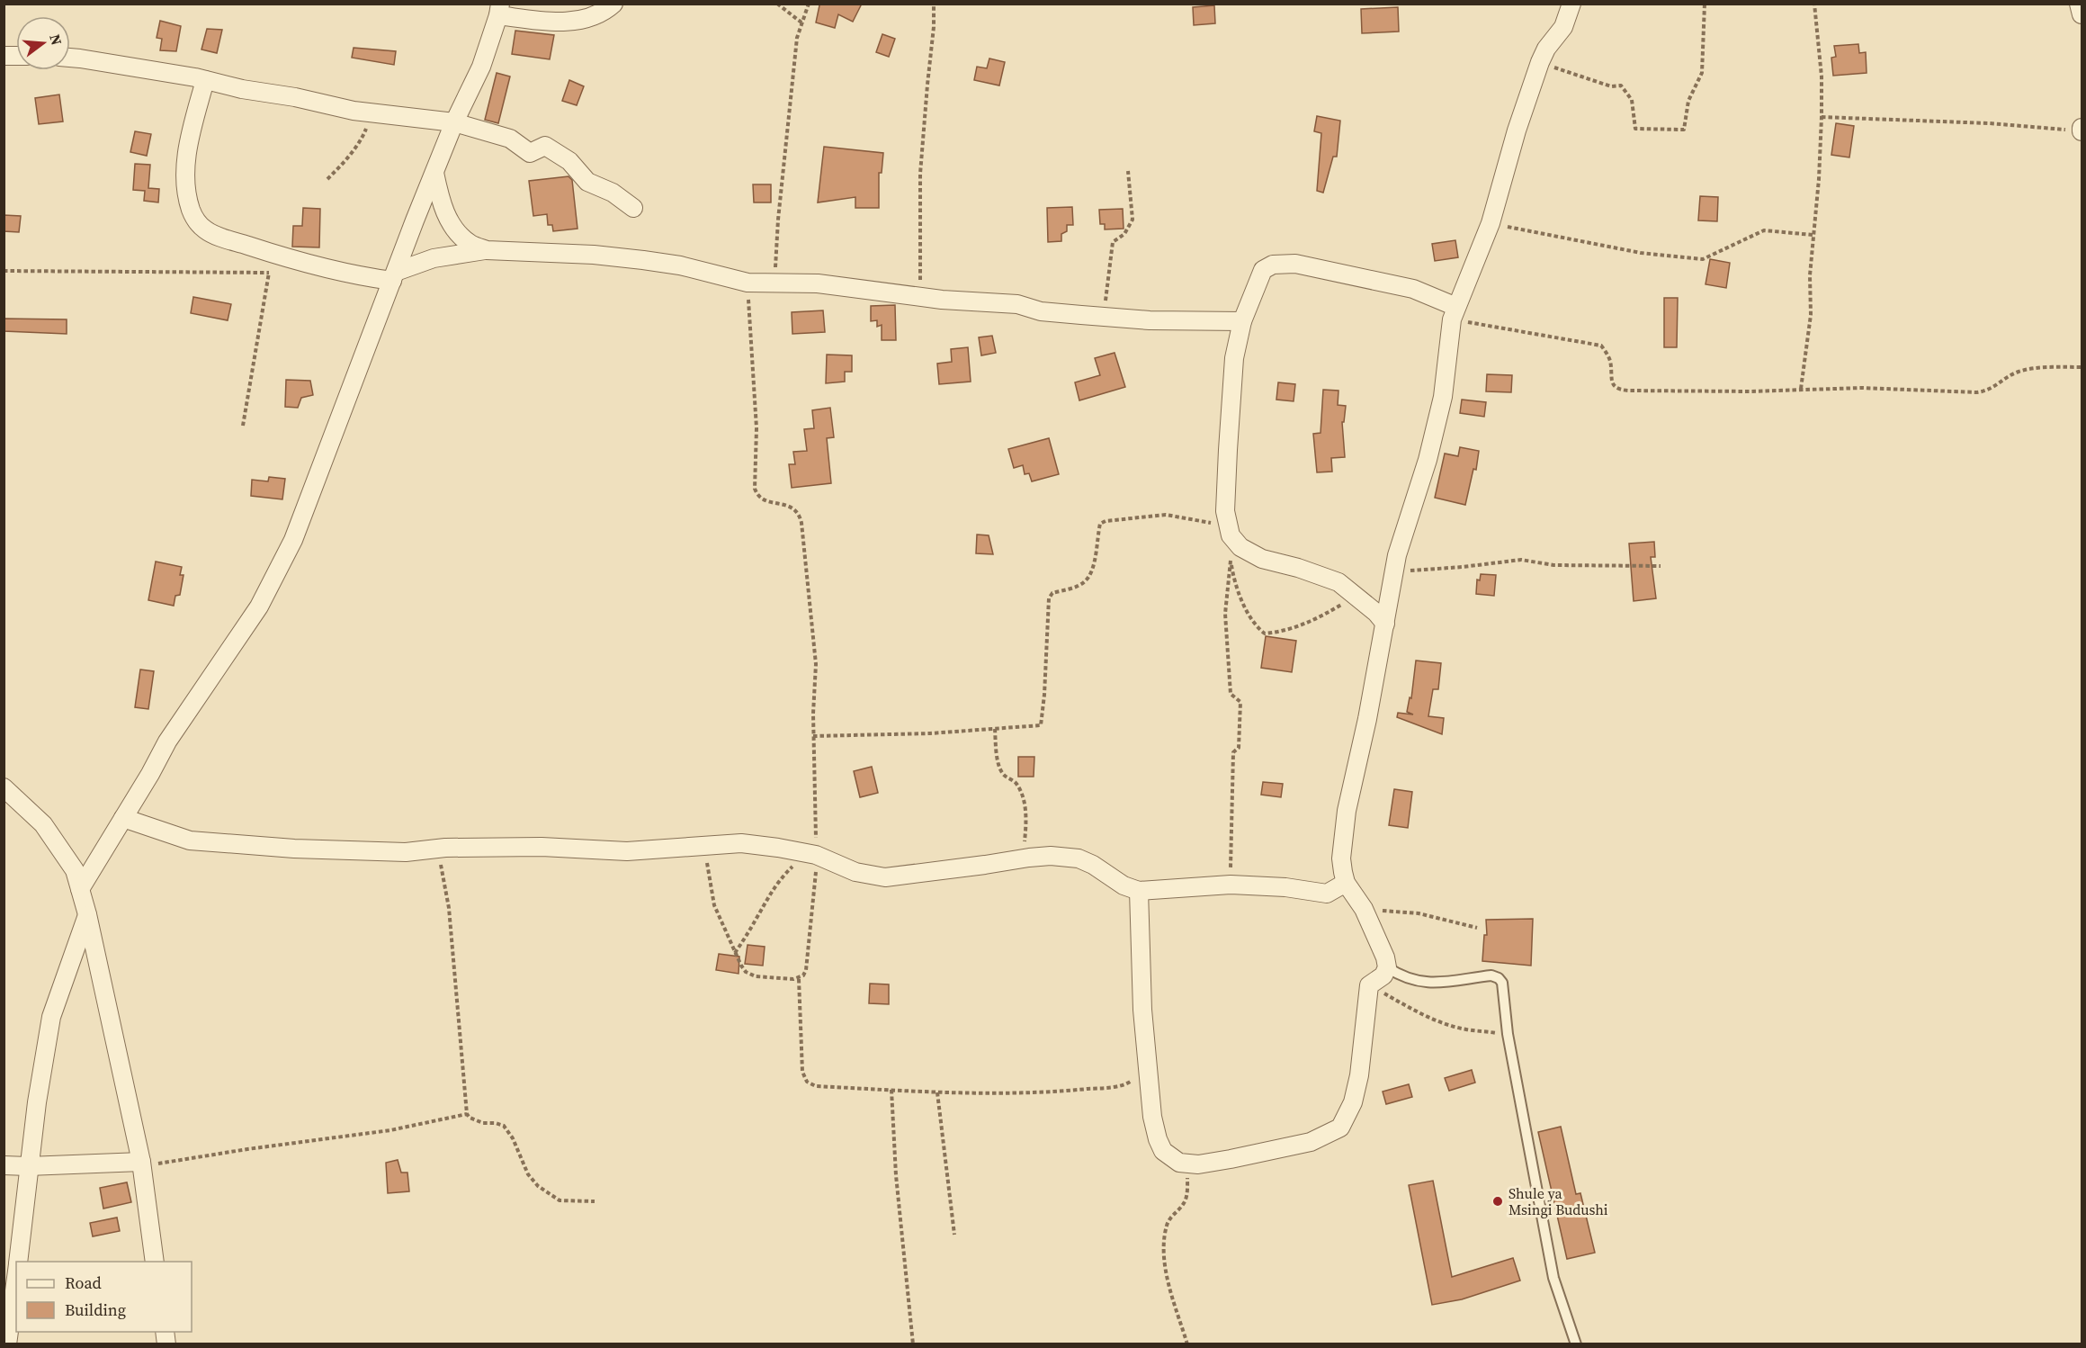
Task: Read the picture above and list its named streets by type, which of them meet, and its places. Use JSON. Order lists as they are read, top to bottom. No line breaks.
{"places":["Shule ya Msingi Budushi"],"legend":["Road","Building"],"north":"right"}
